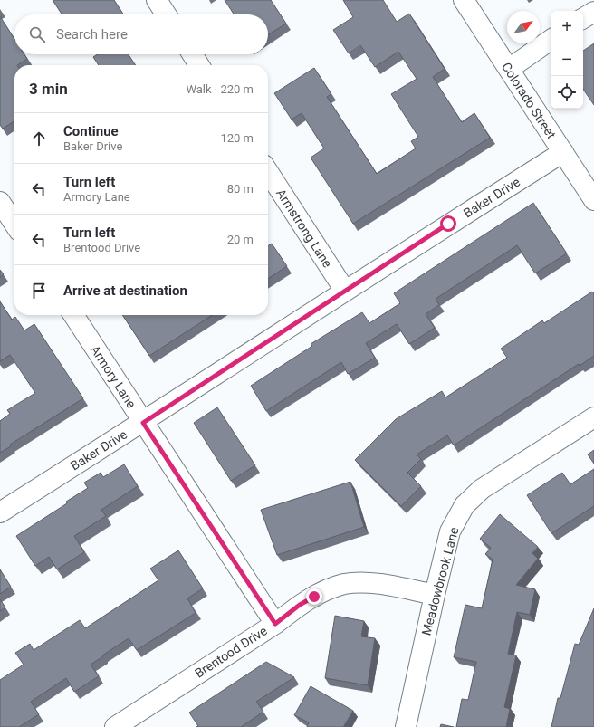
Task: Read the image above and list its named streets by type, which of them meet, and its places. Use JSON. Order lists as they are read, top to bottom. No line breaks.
{"streets":{"street":["Colorado Street","Baker Drive","Armstrong Lane","Armory Lane","Meadowbrook Lane","Brentood Drive"]},"crossings":[["Colorado Street","Baker Drive"],["Baker Drive","Armstrong Lane"],["Baker Drive","Armory Lane"],["Armory Lane","Brentood Drive"],["Meadowbrook Lane","Brentood Drive"]],"north":"top right","page":{"map_buttons":["+","−"],"search":"Search here","heading":["3 min","Walk · 220 m"],"list":[["Continue","Baker Drive","120 m"],["Turn left","Armory Lane","80 m"],["Turn left","Brentood Drive","20 m"],"Arrive at destination"]}}
